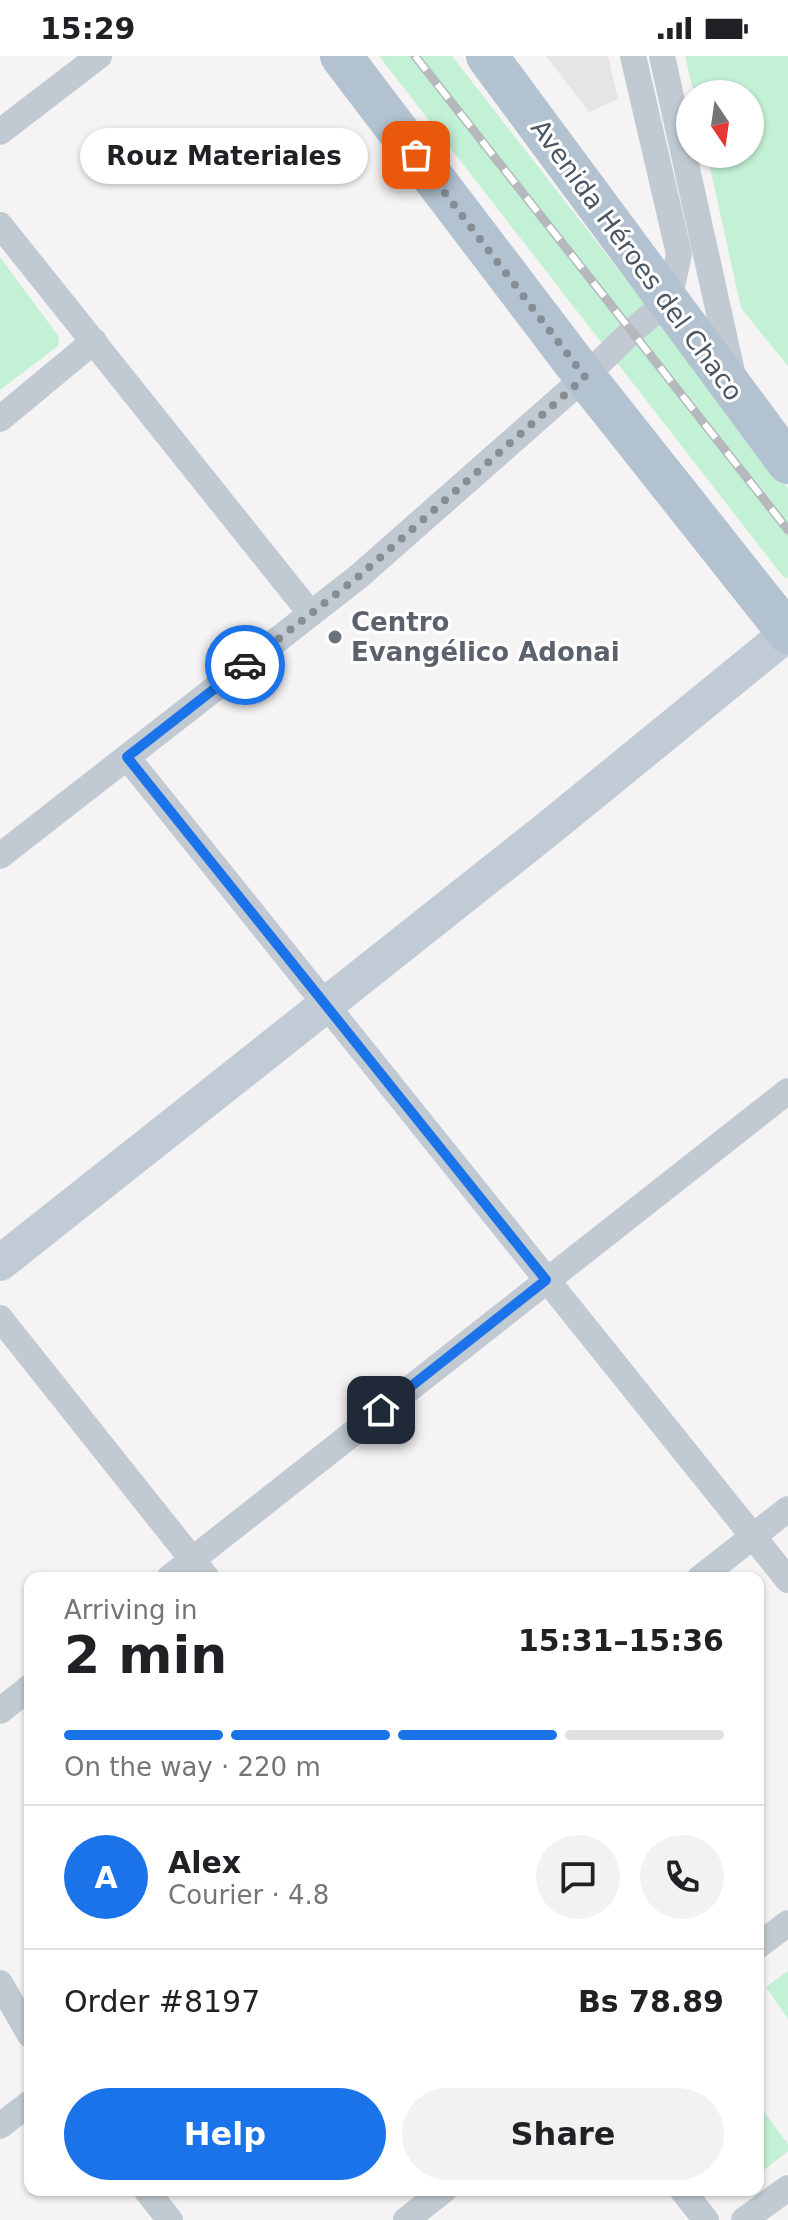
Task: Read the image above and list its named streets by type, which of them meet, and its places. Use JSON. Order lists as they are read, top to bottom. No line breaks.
{"streets":{"main road":["Avenida Héroes del Chaco"]},"places":["Rouz Materiales","Centro Evangélico Adonai"],"north":"bottom","page":{"status":"15:29","bubble":"Rouz Materiales","heading":["2 min","Arriving in","15:31–15:36"],"panel":["Alex","Courier · 4.8","Order #8197","Bs 78.89"],"bar":"On the way · 220 m","round":"A","buttons":["Help","Share"]}}
